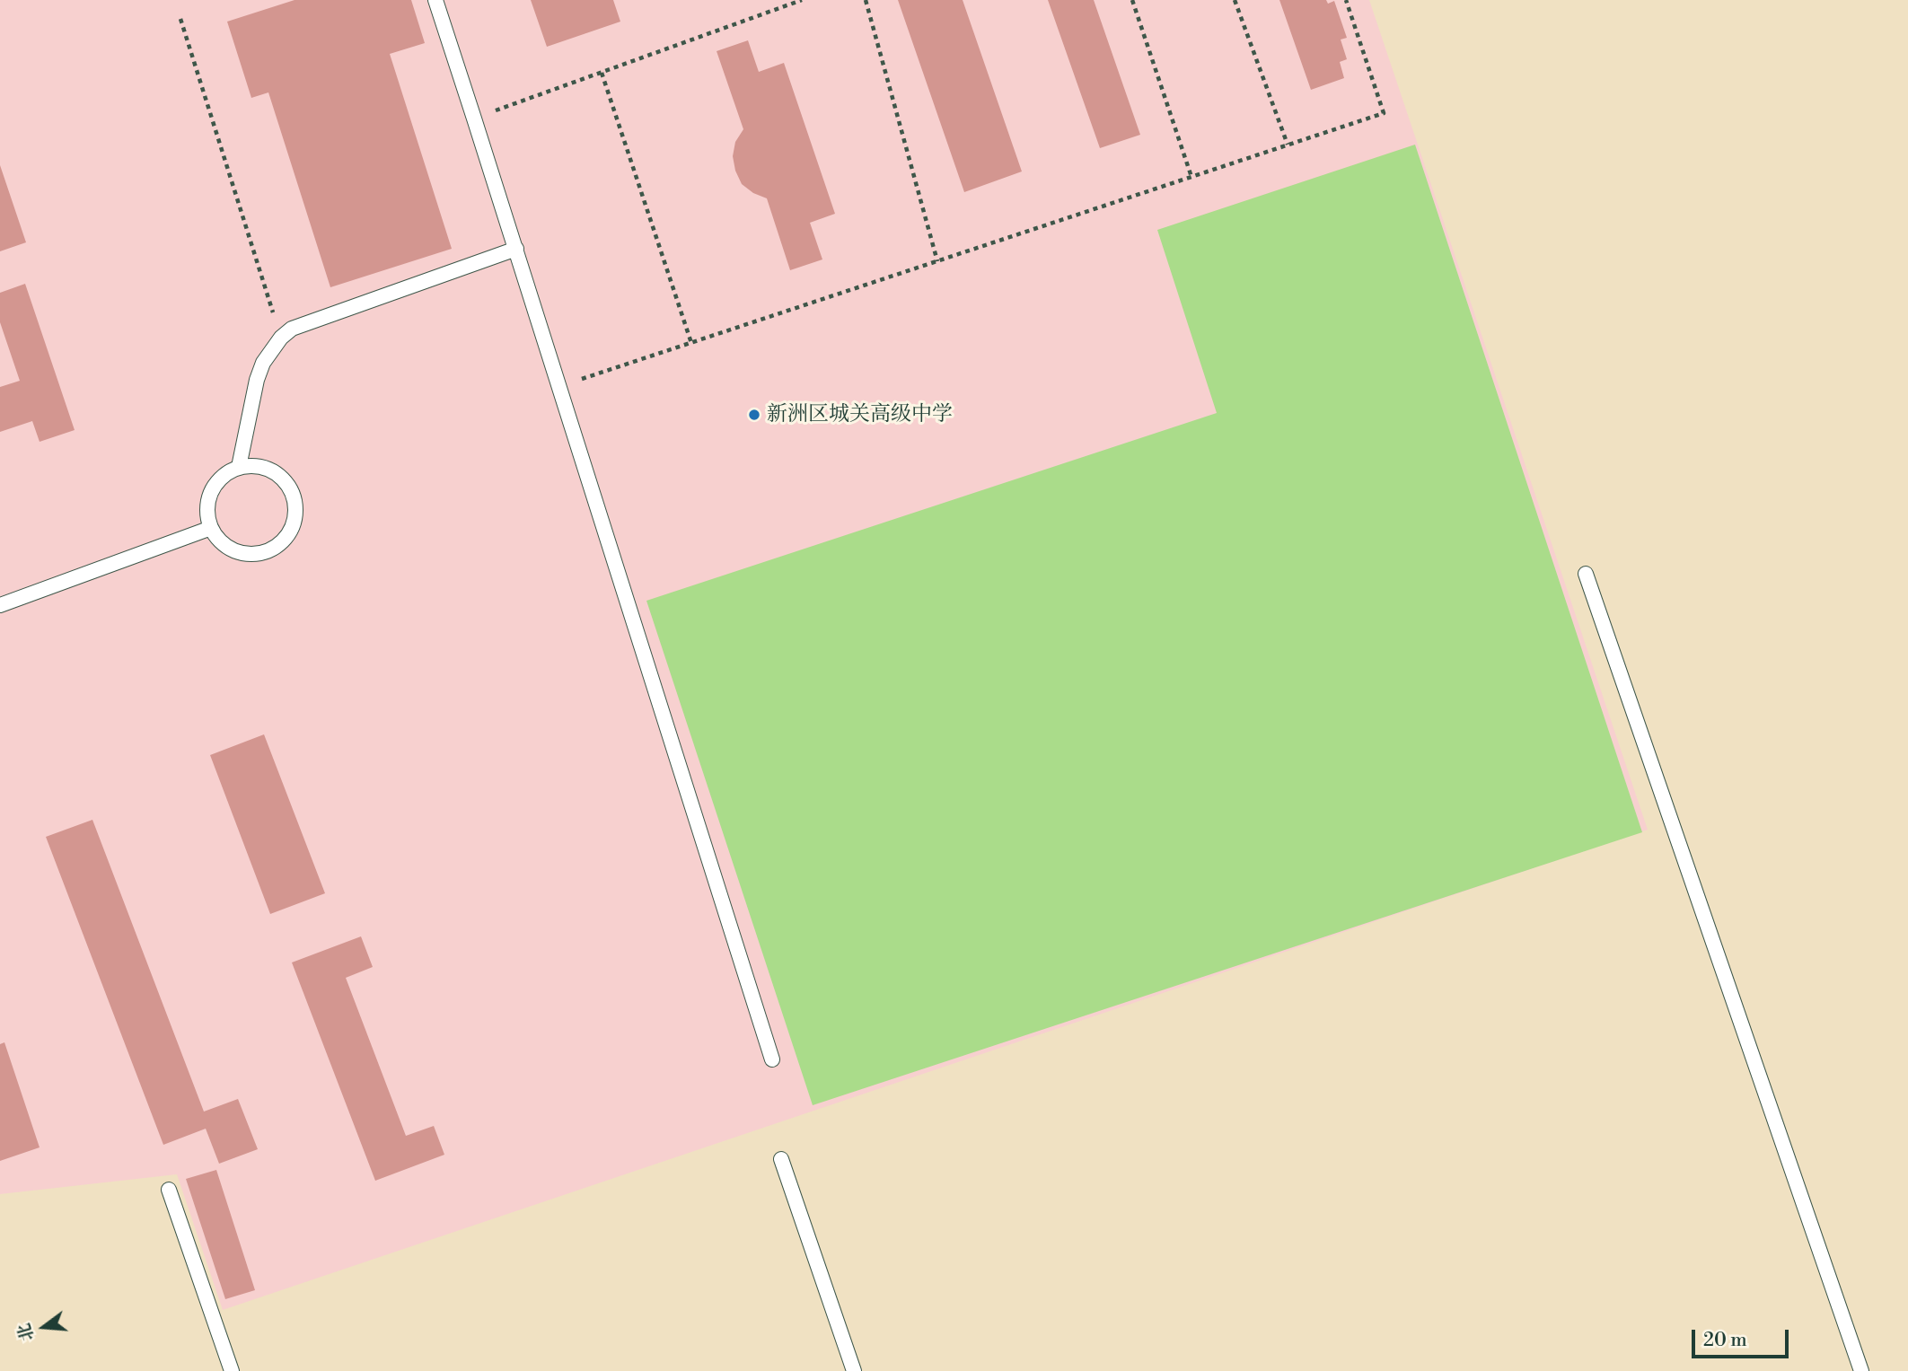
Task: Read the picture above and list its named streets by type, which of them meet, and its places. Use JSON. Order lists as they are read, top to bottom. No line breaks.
{"places":["新洲区城关高级中学"],"scale_bar":"20 m","north":"left"}
